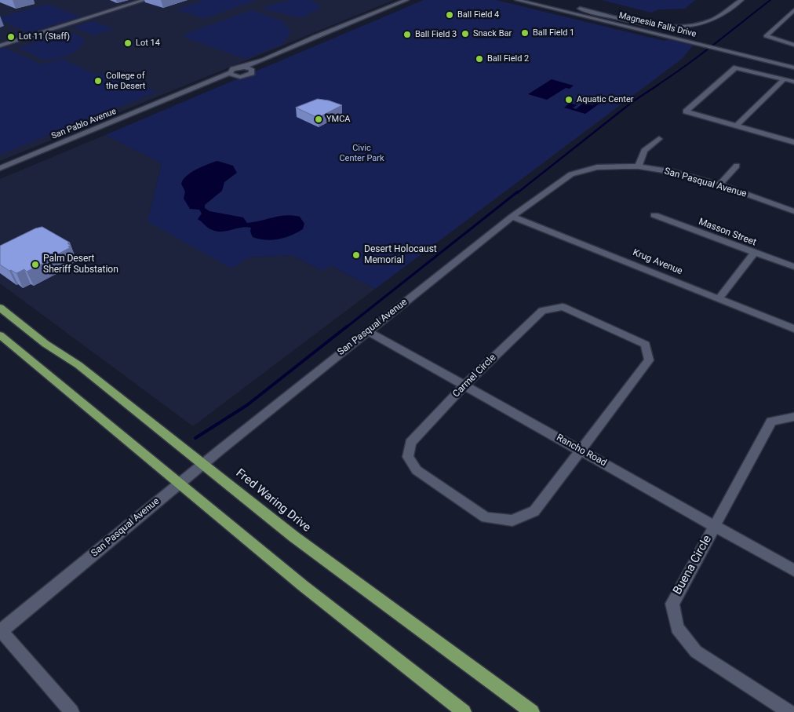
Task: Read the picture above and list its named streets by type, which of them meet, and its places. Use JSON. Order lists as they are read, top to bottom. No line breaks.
{"streets":{"main road":["Fred Waring Drive"],"street":["Magnesia Falls Drive","San Pablo Avenue","San Pasqual Avenue","Masson Street","Krug Avenue","Carmel Circle","Rancho Road","Buena Circle"]},"crossings":[["San Pasqual Avenue","Krug Avenue"],["San Pasqual Avenue","Rancho Road"],["San Pasqual Avenue","Fred Waring Drive"],["Carmel Circle","Rancho Road"],["Rancho Road","Buena Circle"]],"parks":["Civic Center Park"],"places":["Ball Field 4","Ball Field 1","Snack Bar","Ball Field 3","Lot 11 (Staff)","Lot 14","Ball Field 2","College of the Desert","Aquatic Center","YMCA","Desert Holocaust Memorial","Palm Desert Sheriff Substation"]}
